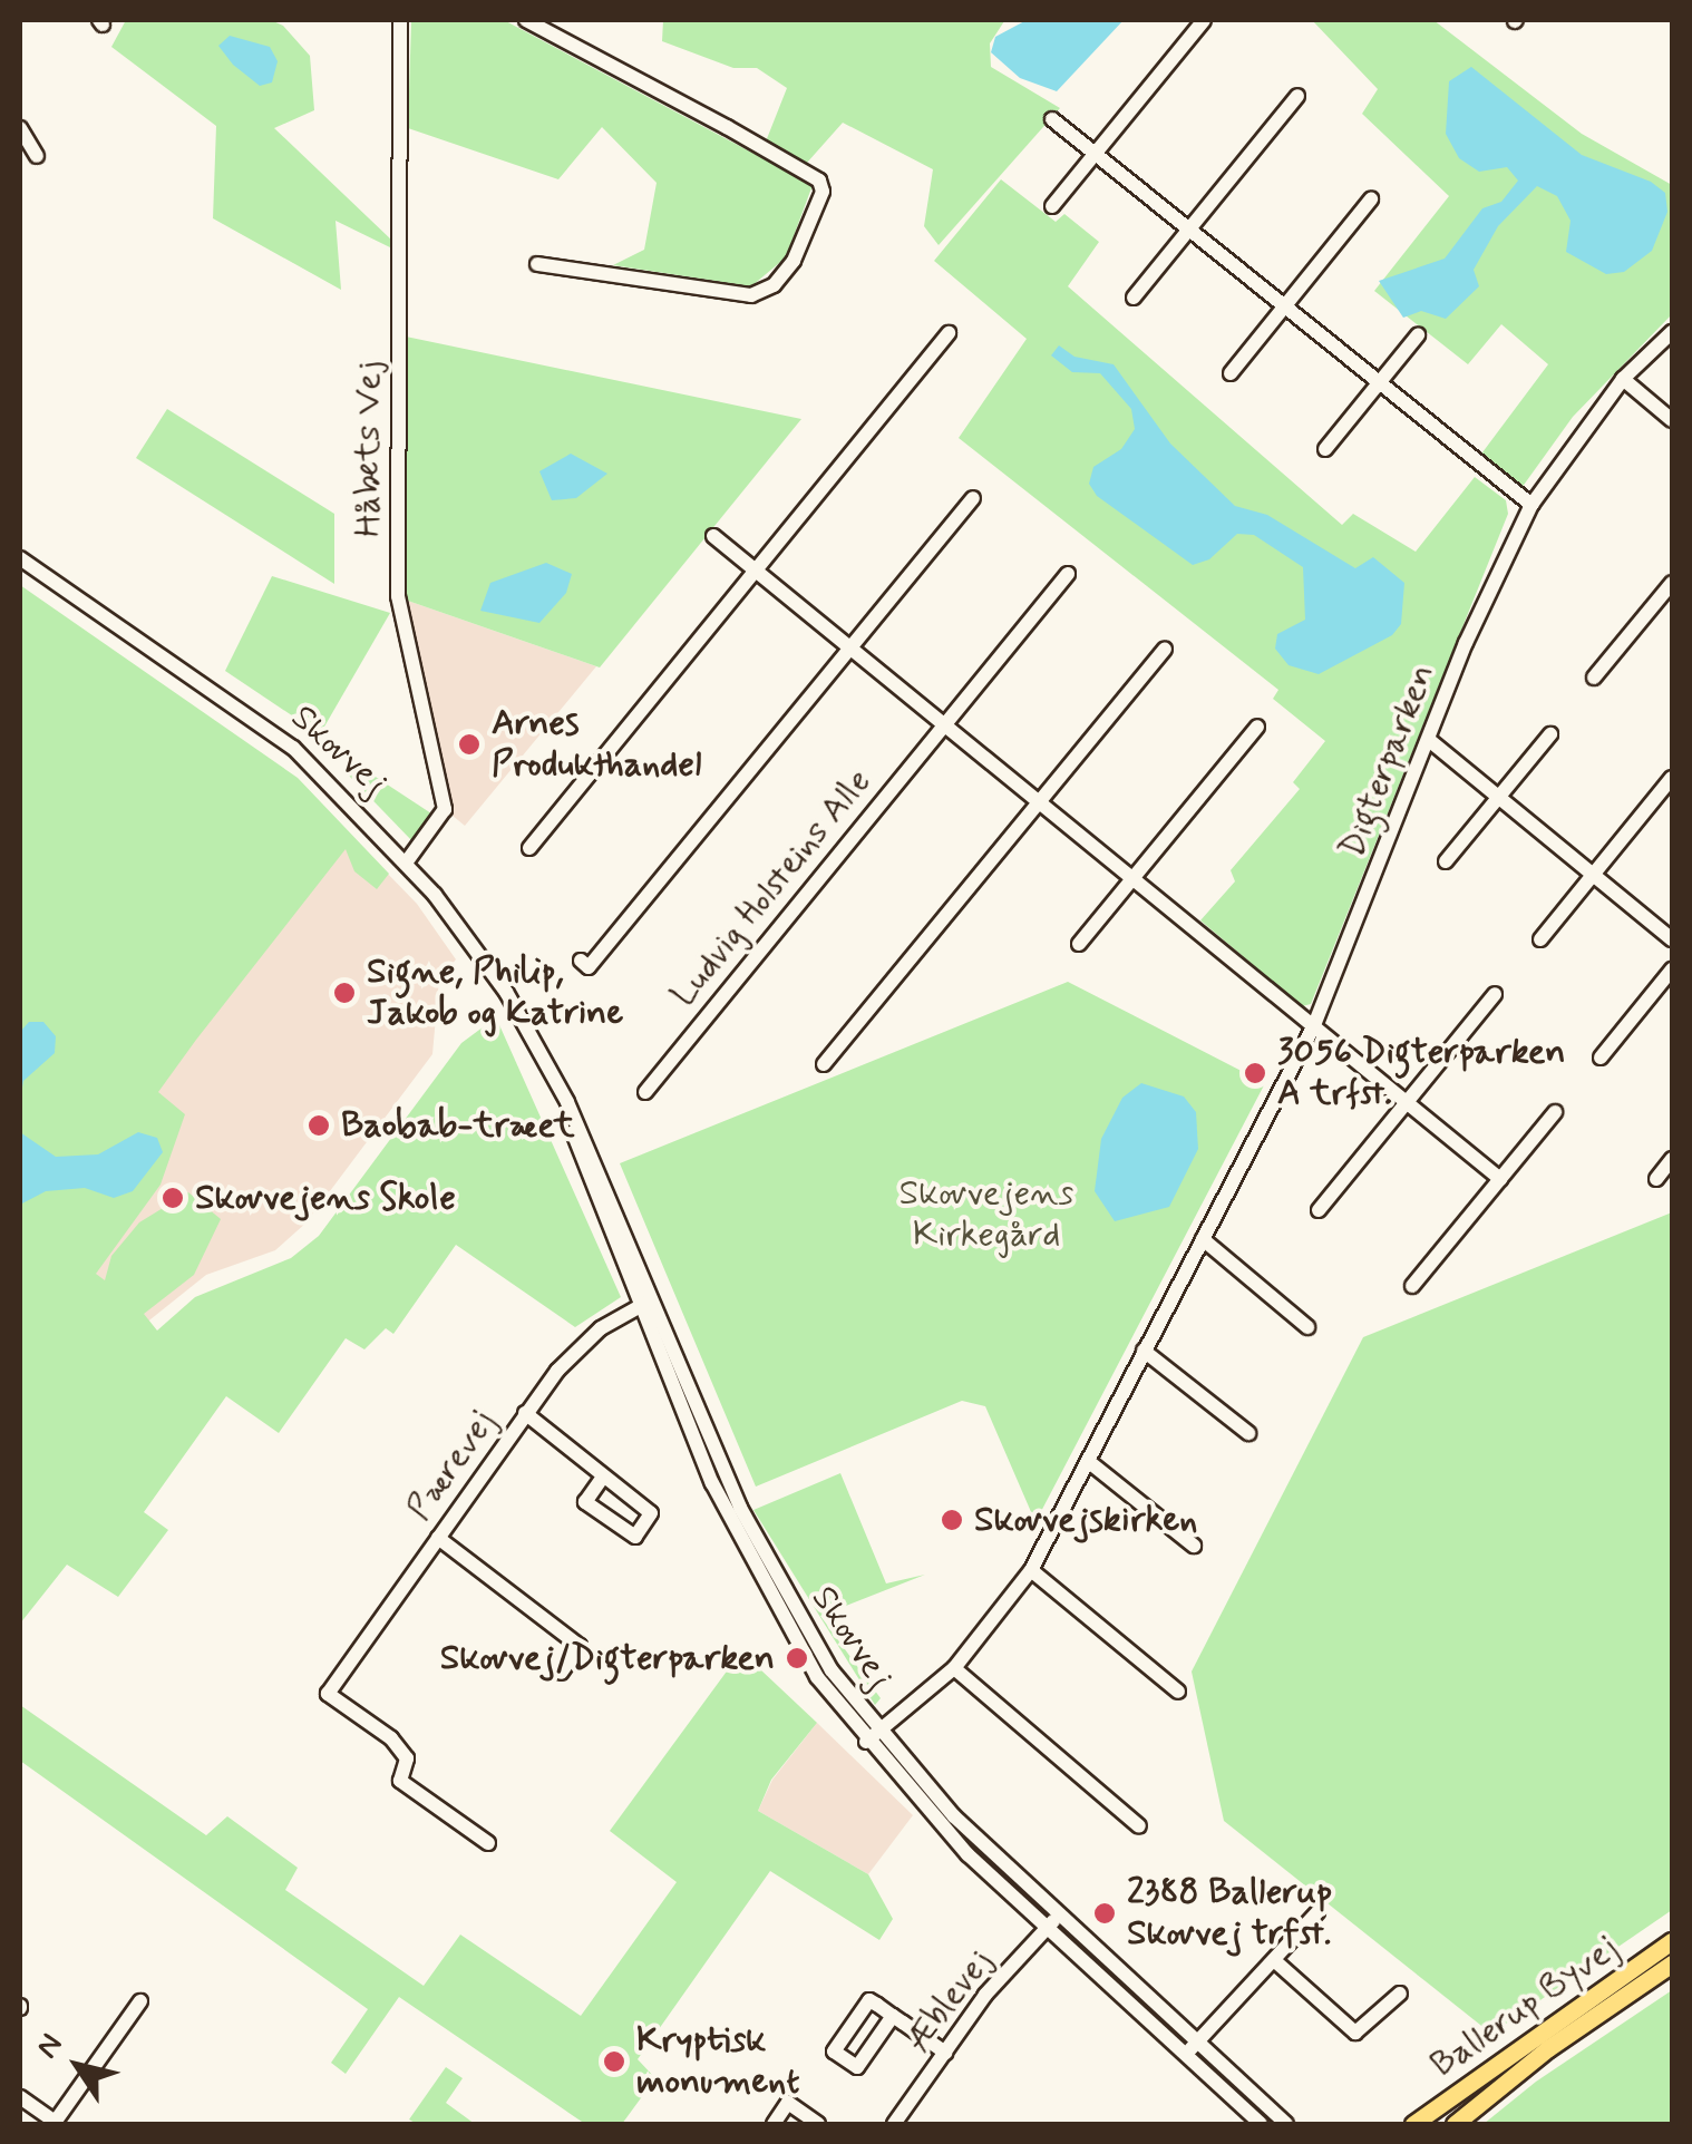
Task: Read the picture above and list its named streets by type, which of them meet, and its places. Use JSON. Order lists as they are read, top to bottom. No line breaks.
{"streets":{"main road":["Ballerup Byvej"],"street":["Håbets Vej","Skovvej","Digterparken","Ludvig Holsteins Alle","Pærevej","Æblevej"]},"crossings":[["Håbets Vej","Skovvej"],["Skovvej","Digterparken"],["Skovvej","Pærevej"],["Skovvej","Æblevej"]],"parks":["Skovvejens Kirkegård"],"places":["Arnes Produkthandel","Signe, Philip, Jakob og Katrine","3056 Digterparken A trfst.","Baobab-træet","Skovvejens Skole","Skovvejskirken","Skovvej/Digterparken","2388 Ballerup Skovvej trfst.","Kryptisk monument"],"north":"top left"}
